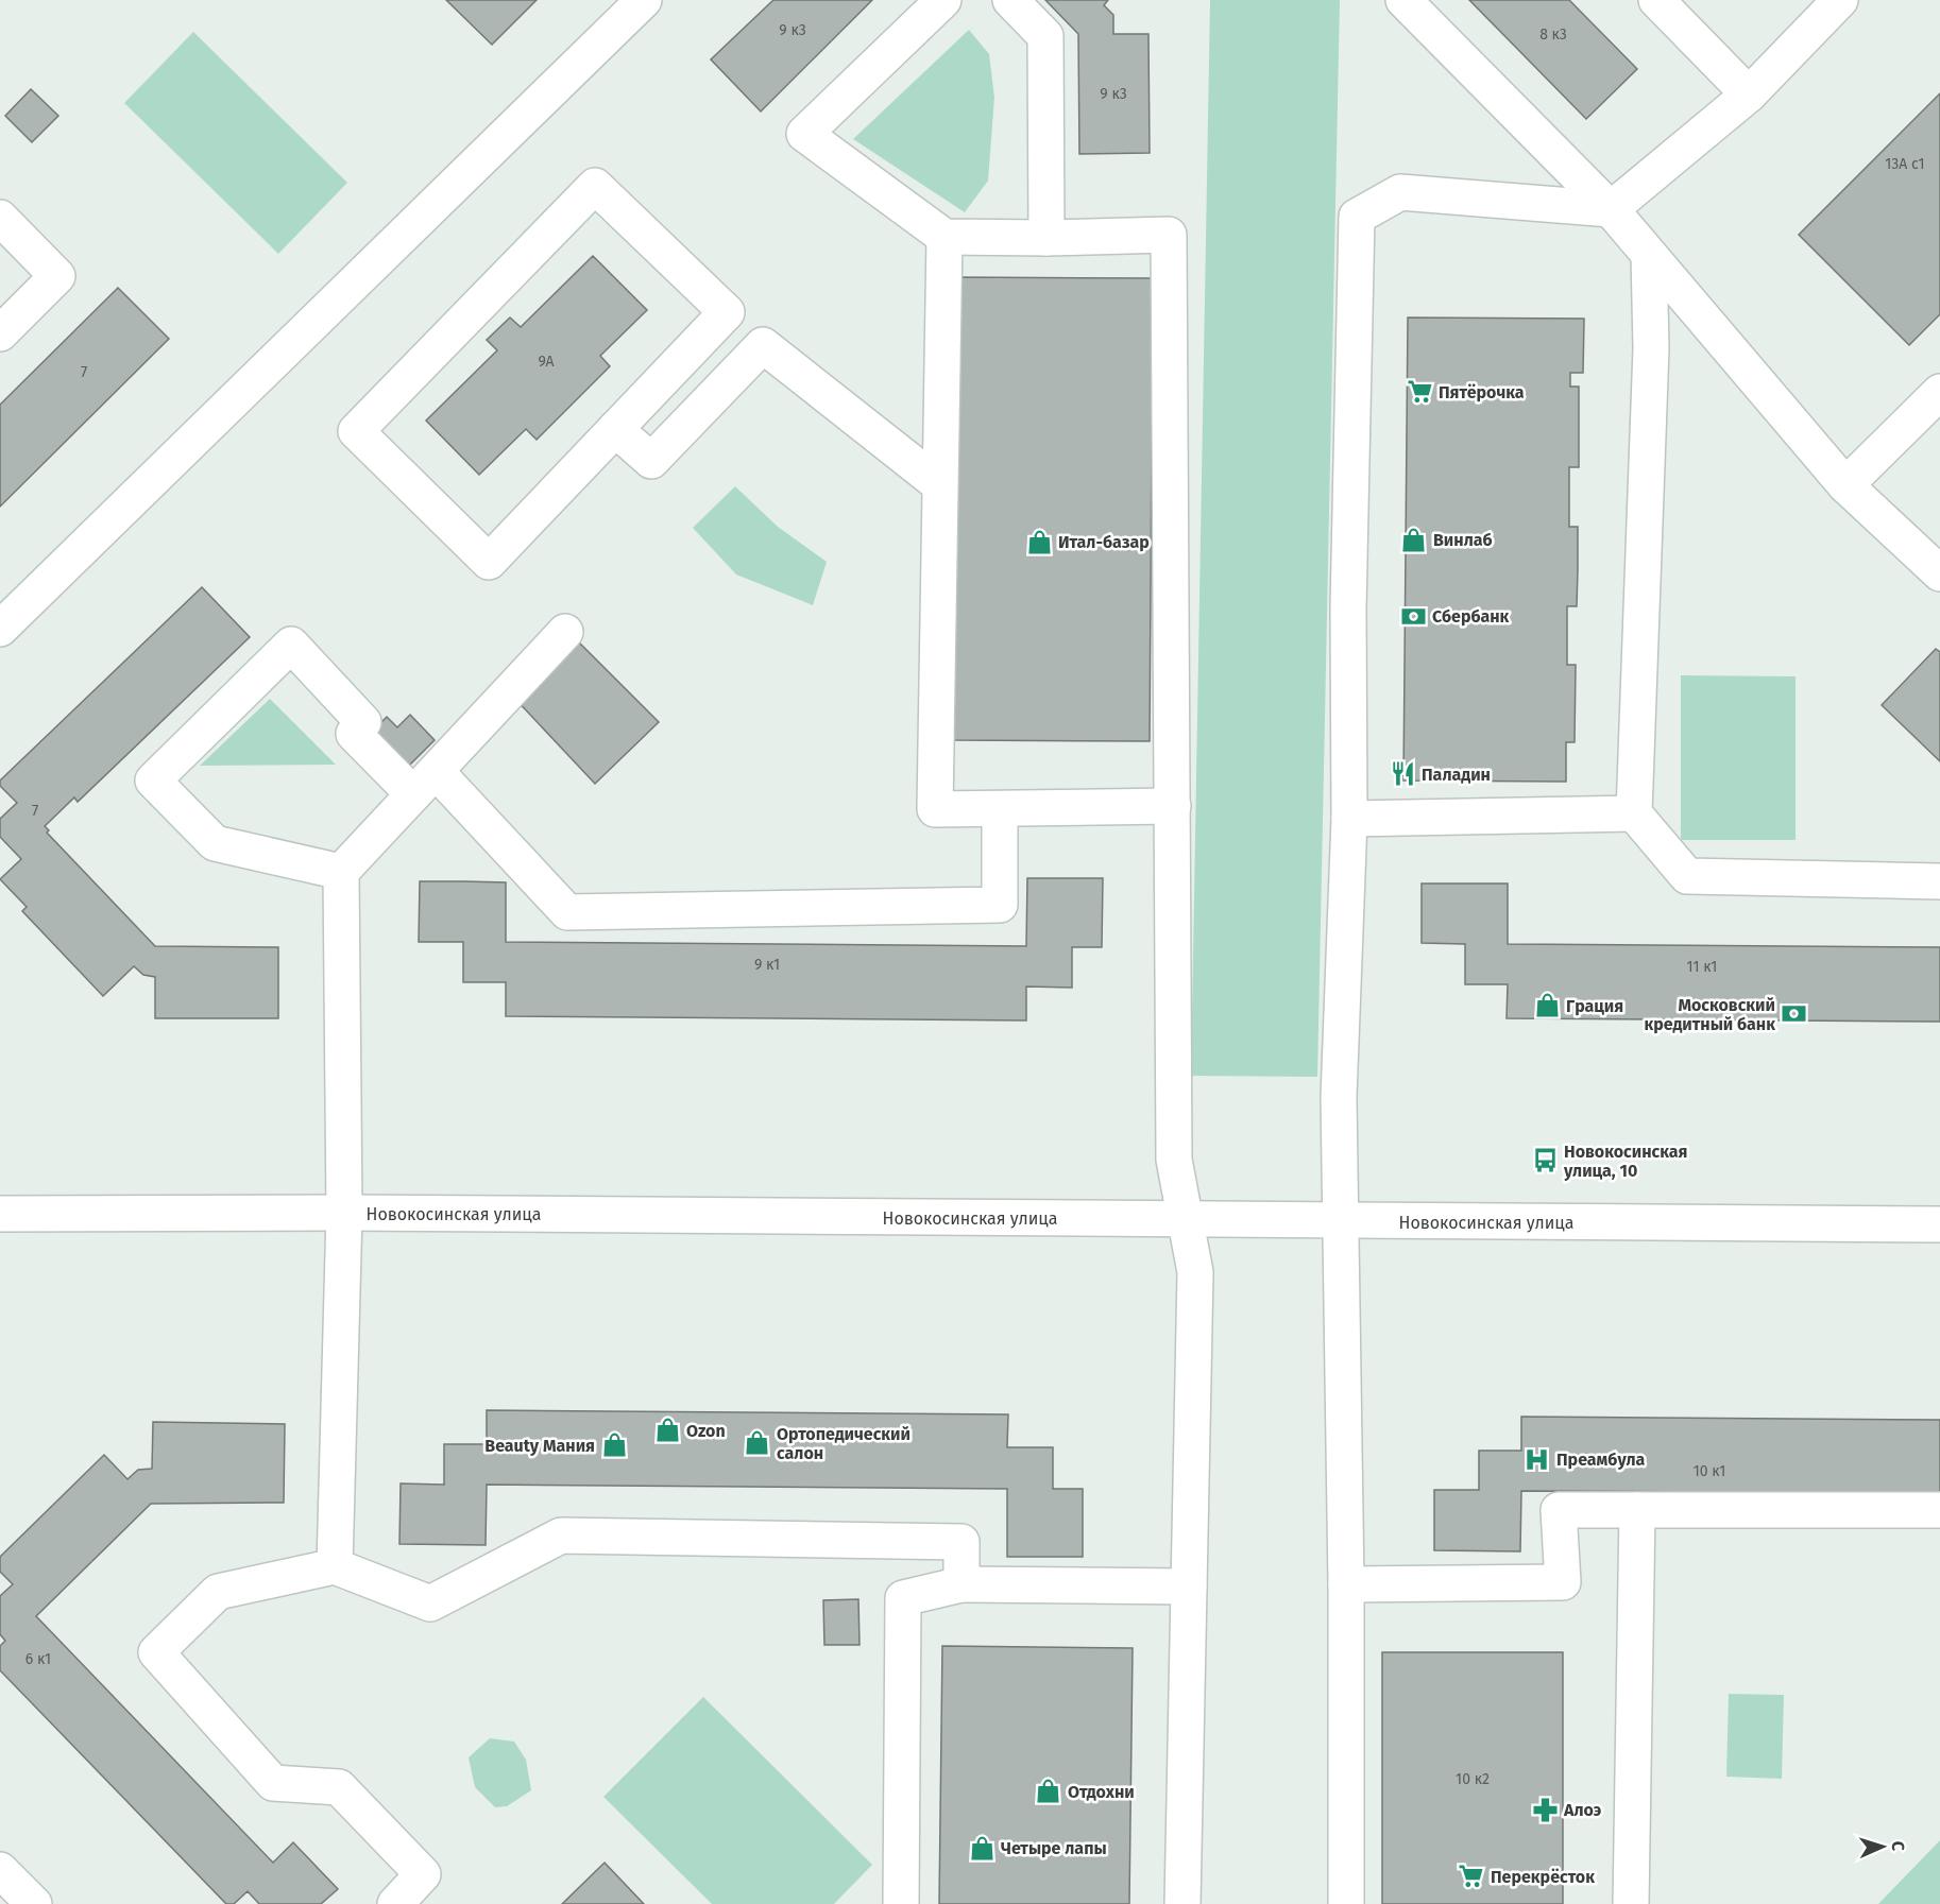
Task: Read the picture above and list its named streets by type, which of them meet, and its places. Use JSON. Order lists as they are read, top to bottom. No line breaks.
{"streets":{"street":["Новокосинская улица"]},"places":{"supermarket":["Пятёрочка","Перекрёсток"],"shop":["Винлаб","Итал-базар","Грация","Ozon","Ортопедический салон","Beauty Мания","Отдохни","Четыре лапы"],"bank":["Сбербанк","Московский кредитный банк"],"restaurant":["Паладин"],"bus stop":["Новокосинская улица, 10"],"hospital":["Преамбула"],"pharmacy":["Алоэ"]},"house_numbers":["9 к3","8 к3","9 к3","13A c1","9А","7","7","9 к1","11 к1","10 к1","6 к1","10 к2"],"north":"right"}
